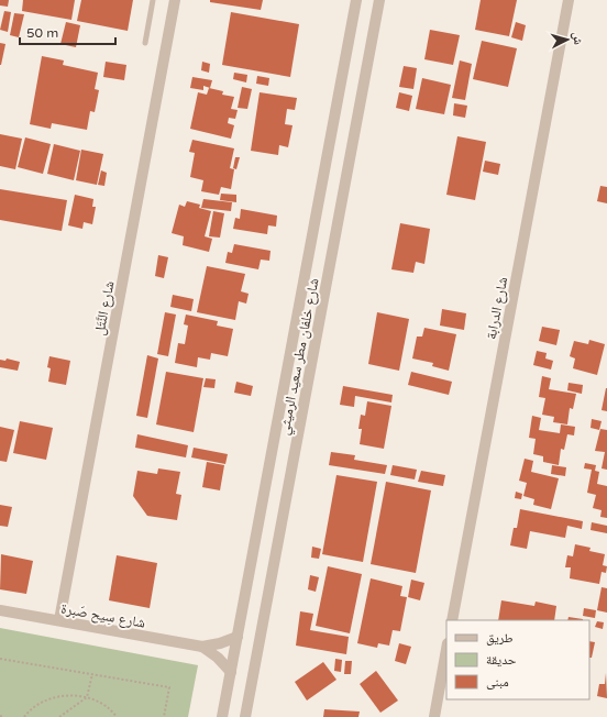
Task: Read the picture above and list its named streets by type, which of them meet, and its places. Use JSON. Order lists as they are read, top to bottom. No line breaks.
{"streets":{"street":["شارع النَّتَل","شارع الدرابة","شارع خلفان مطر سعيد الرميثي","شارع سِيح صَبرة"]},"crossings":[["شارع النَّتَل","شارع سِيح صَبرة"],["شارع خلفان مطر سعيد الرميثي","شارع سِيح صَبرة"]],"legend":["طريق","حديقة","مبنى"],"scale_bar":"50 m","north":"right"}
